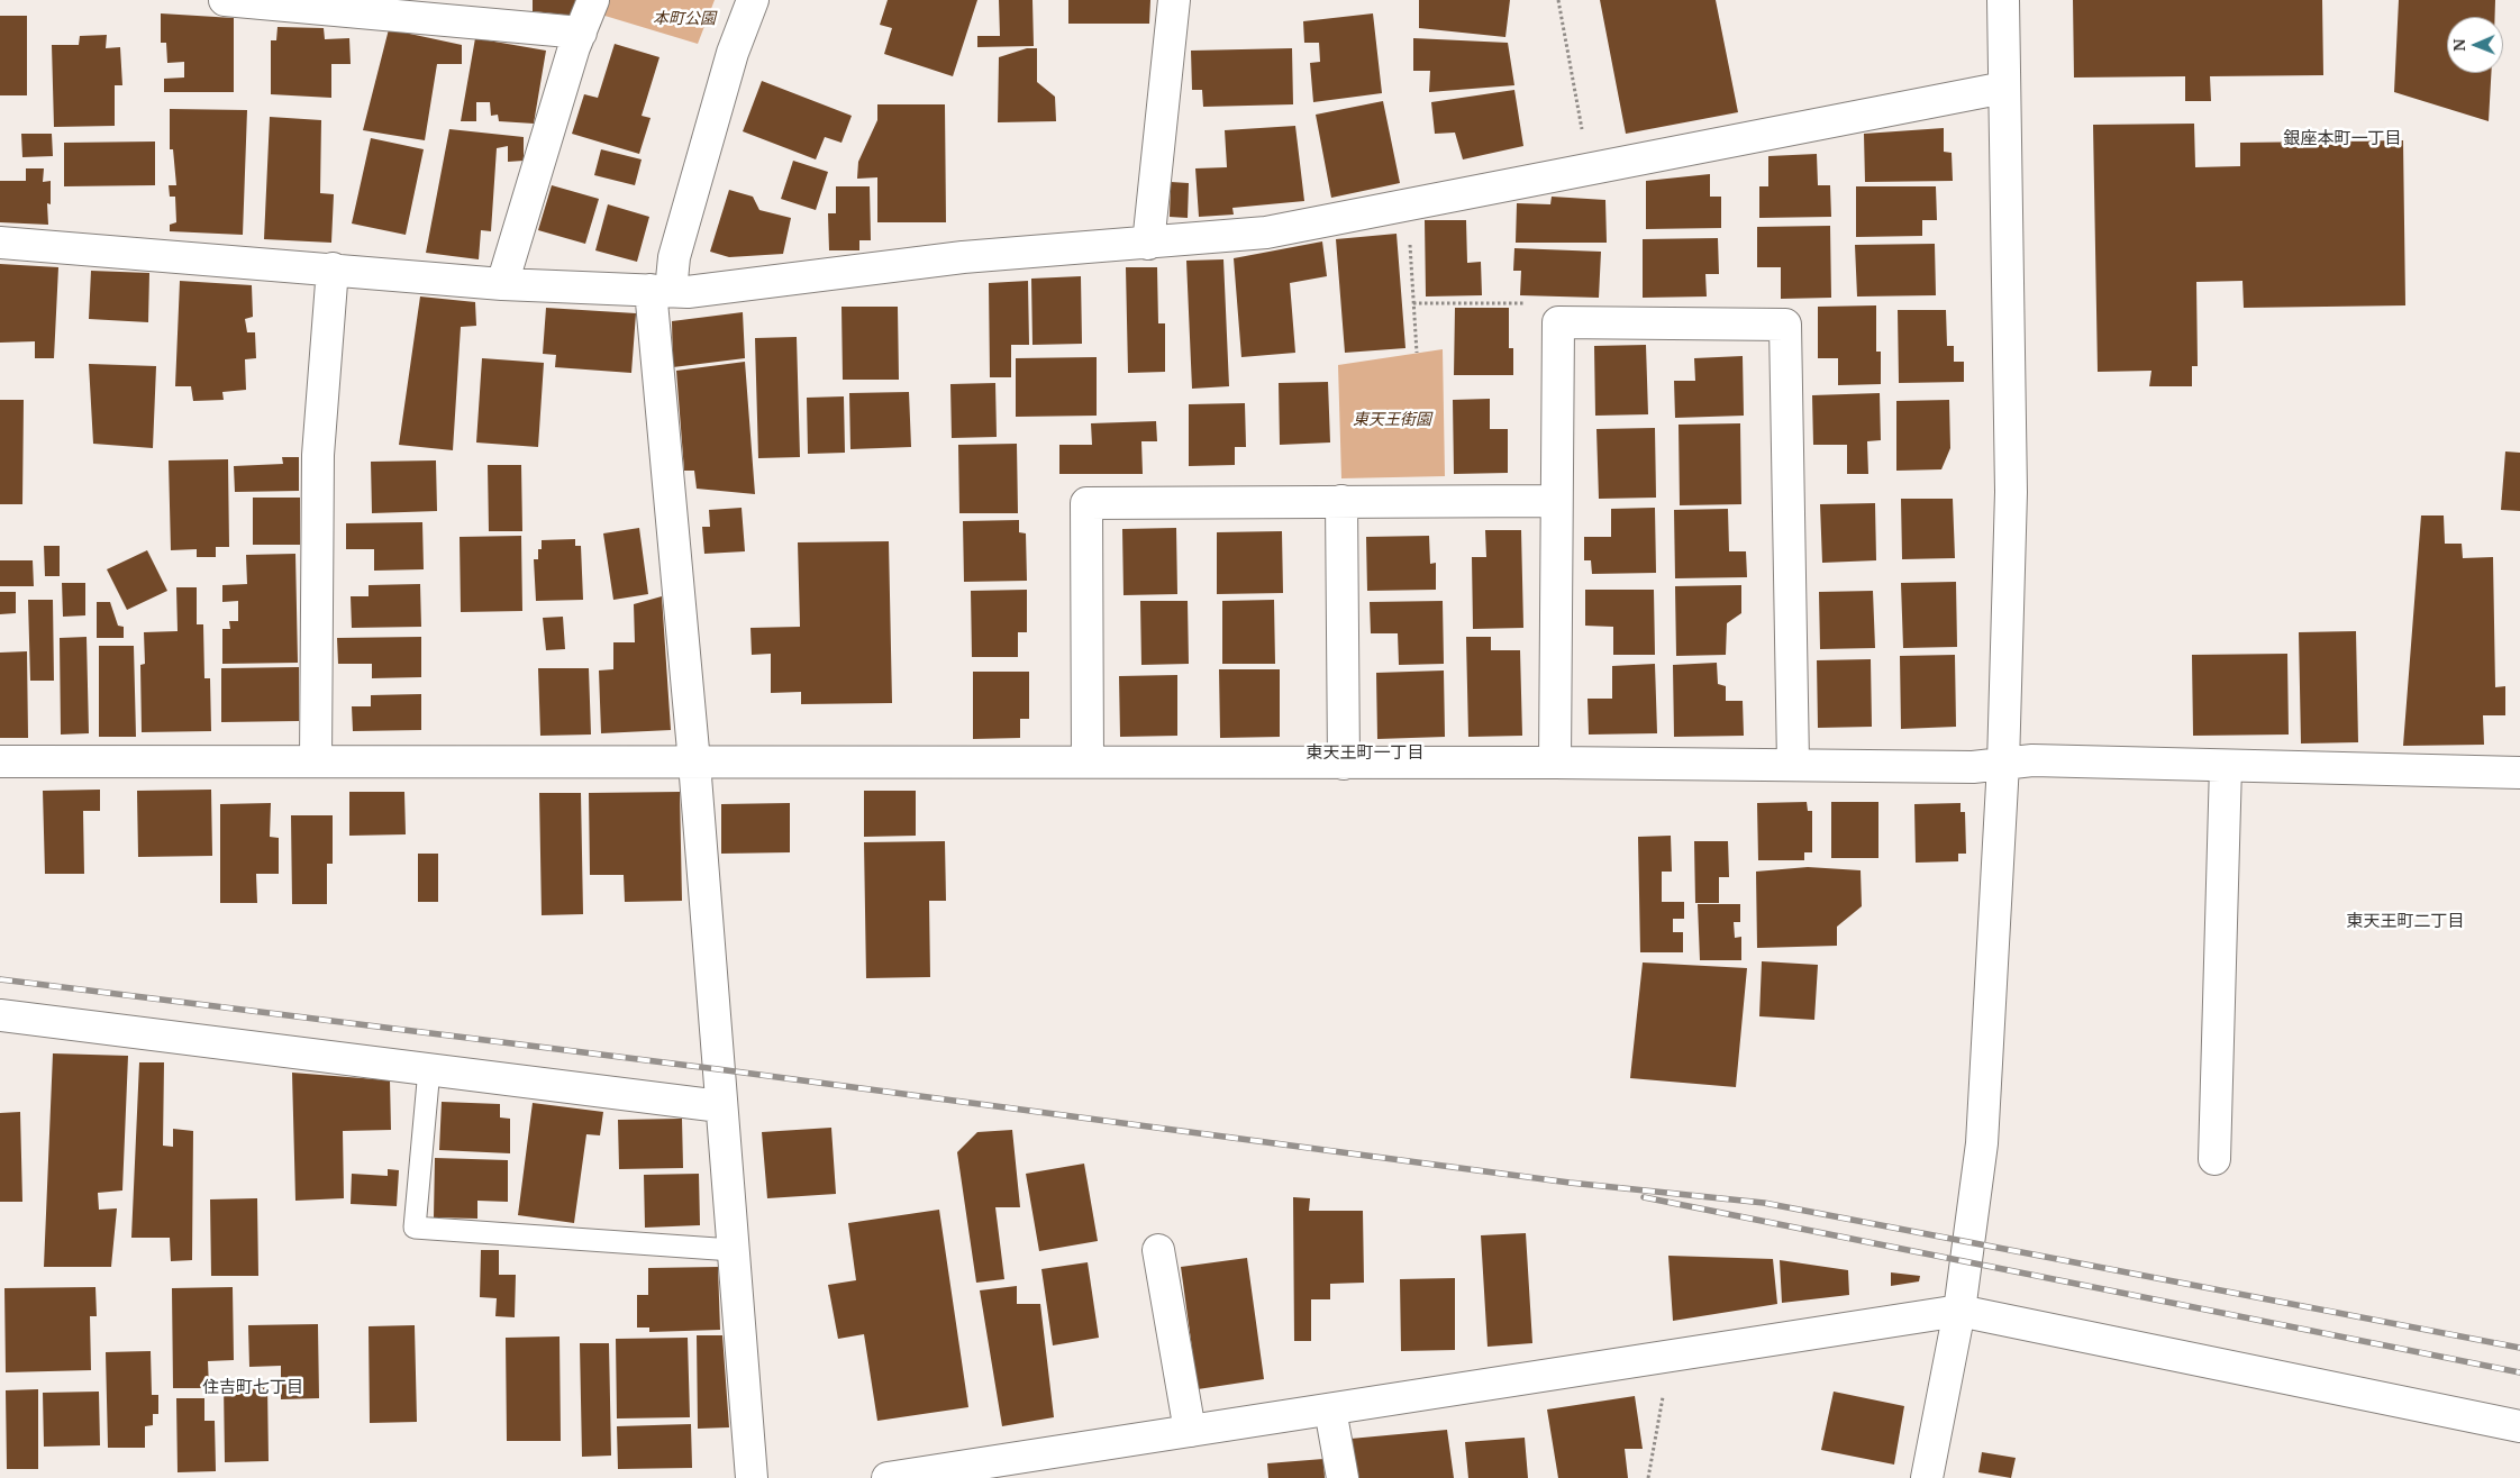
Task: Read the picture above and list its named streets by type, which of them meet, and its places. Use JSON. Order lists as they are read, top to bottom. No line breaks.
{"districts":["銀座本町一丁目","東天王町一丁目","東天王町二丁目","住吉町七丁目"],"parks":["本町公園","東天王街園"],"north":"left"}
